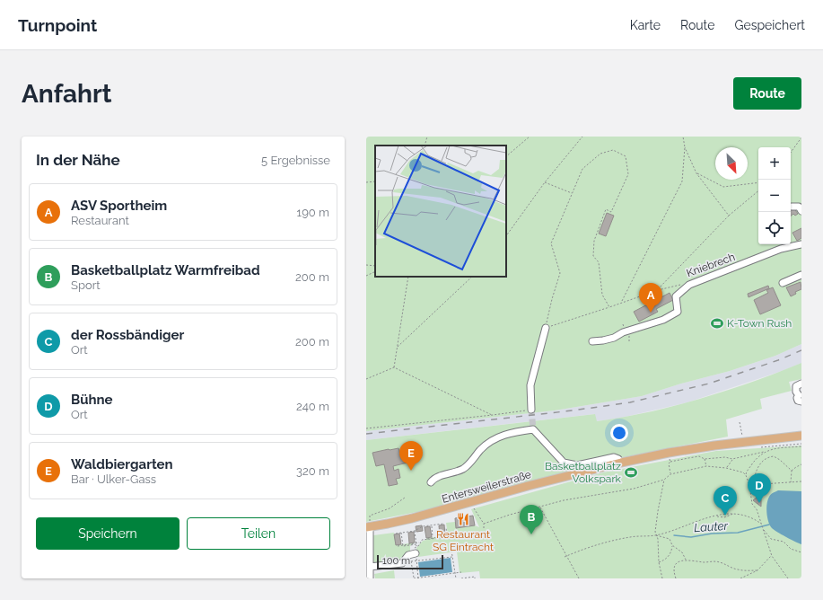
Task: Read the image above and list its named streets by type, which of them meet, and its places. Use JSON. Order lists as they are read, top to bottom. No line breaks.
{"streets":{"main road":["Entersweilerstraße"],"street":["Kniebrech"]},"water":["Lauter"],"places":{"sports":["K-Town Rush","Basketballplatz Volkspark"],"restaurant":["Restaurant SG Eintracht"]},"scale_bar":"100 m","north":"bottom right","page":{"header":"Turnpoint","nav":["Karte","Route","Gespeichert"],"buttons":["Route",["Speichern","Teilen"]],"title":"Anfahrt","heading":["In der Nähe","5 Ergebnisse"],"map_buttons":["+","−"],"list":[{"mark":"A","name":"ASV Sportheim","note":"Restaurant","value":"190 m"},{"mark":"B","name":"Basketballplatz Warmfreibad","note":"Sport","value":"200 m"},{"mark":"C","name":"der Rossbändiger","note":"Ort","value":"200 m"},{"mark":"D","name":"Bühne","note":"Ort","value":"240 m"},{"mark":"E","name":"Waldbiergarten","note":"Bar · Ulker-Gass","value":"320 m"}],"pins":["A","E","D","C","B"],"scale":"100 m"}}
